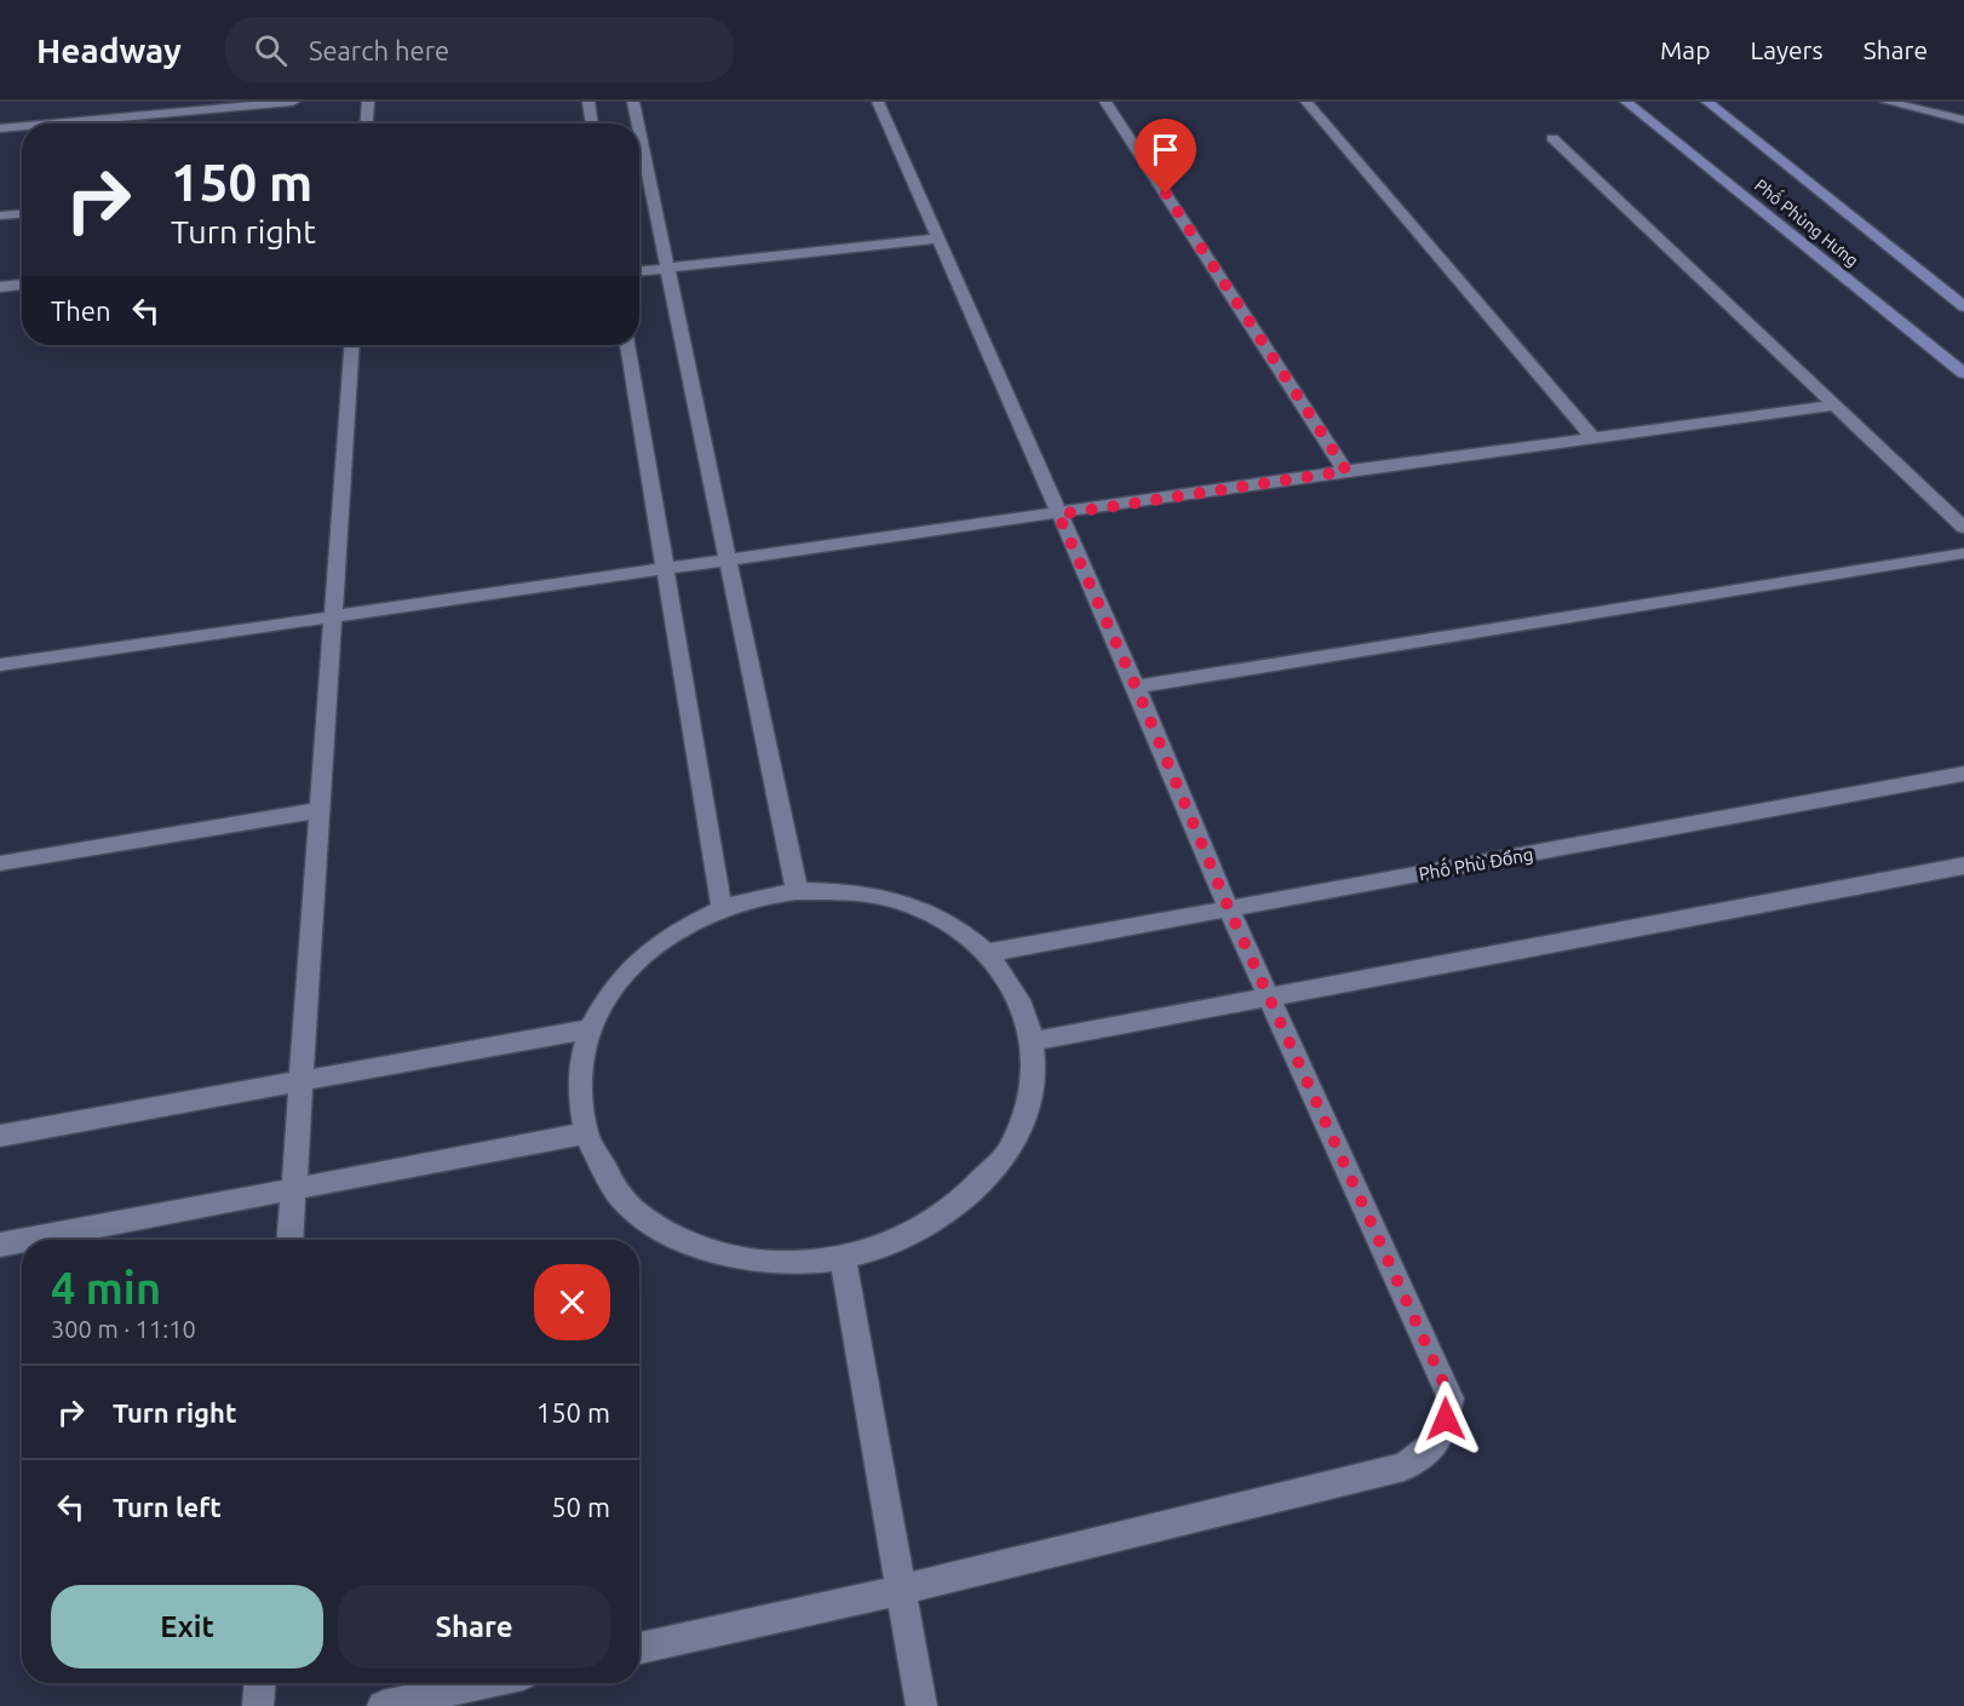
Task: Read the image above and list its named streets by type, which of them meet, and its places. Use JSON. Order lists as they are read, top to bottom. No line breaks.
{"streets":{"street":["Phố Phùng Hưng","Phố Phù Đổng"]},"page":{"header":"Headway","search":"Search here","nav":["Map","Layers","Share"],"turn":["150 m","Turn right"],"then":"Then","heading":["4 min","300 m · 11:10"],"list":[{"name":"Turn right","value":"150 m"},{"name":"Turn left","value":"50 m"}],"buttons":["Exit","Share"]}}
